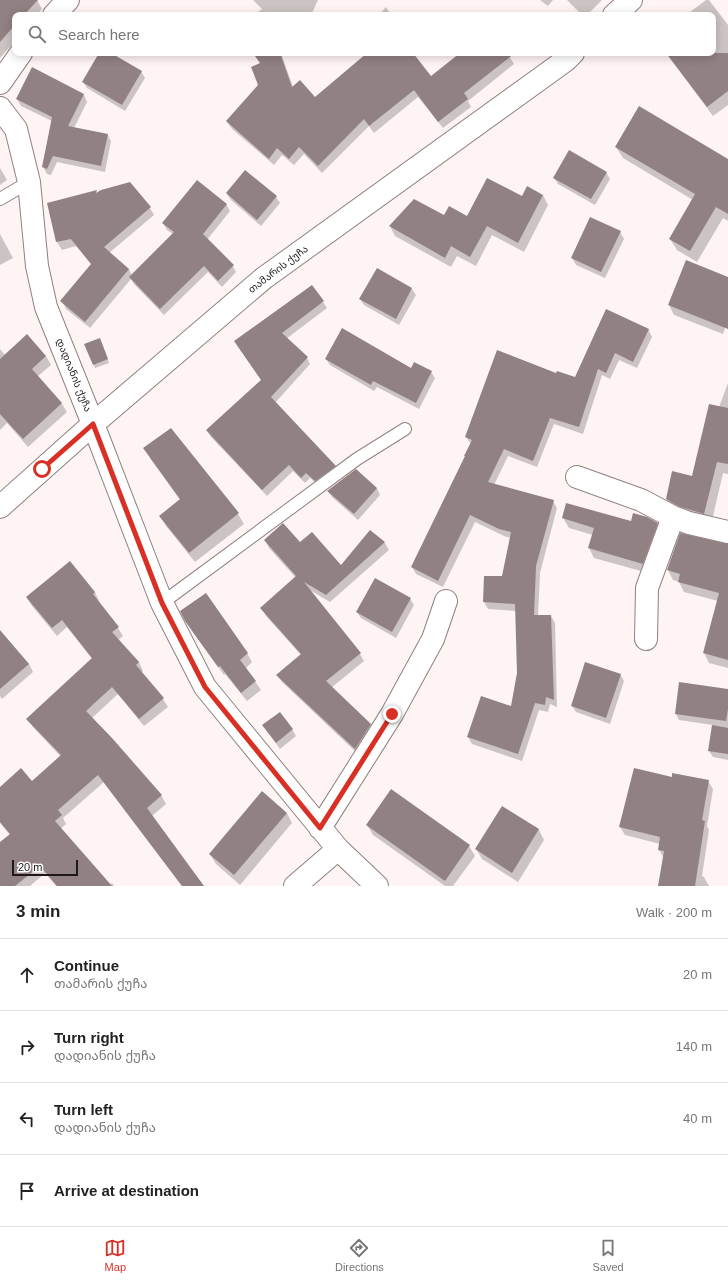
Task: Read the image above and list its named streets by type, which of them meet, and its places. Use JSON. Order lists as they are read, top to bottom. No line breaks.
{"streets":{"street":["თამარის ქუჩა","დადიანის ქუჩა"]},"crossings":[["თამარის ქუჩა","დადიანის ქუჩა"]],"scale_bar":"20 m","page":{"search":"Search here","scale":"20 m","heading":["3 min","Walk · 200 m"],"list":[["Continue","თამარის ქუჩა","20 m"],["Turn right","დადიანის ქუჩა","140 m"],["Turn left","დადიანის ქუჩა","40 m"],"Arrive at destination"],"nav":["Map","Directions","Saved"]}}
